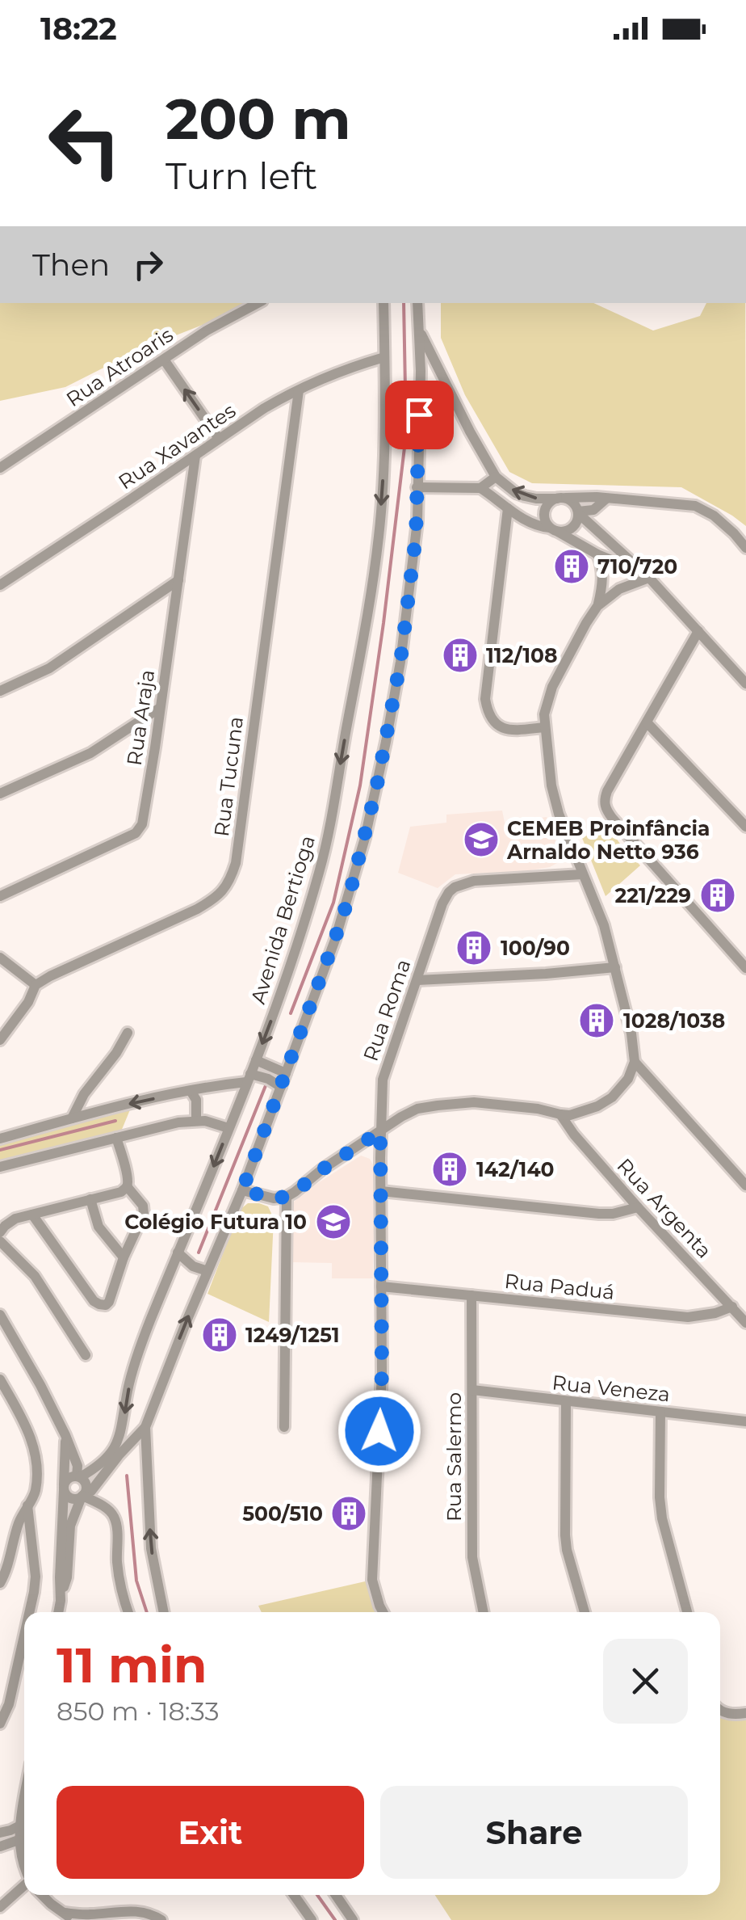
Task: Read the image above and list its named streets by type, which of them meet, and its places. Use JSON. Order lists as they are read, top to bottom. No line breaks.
{"streets":{"street":["Rua Atroaris","Rua Xavantes","Rua Araja","Rua Tucuna","Avenida Bertioga","Rua Roma","Rua Argenta","Rua Paduá","Rua Veneza","Rua Salermo"]},"crossings":[["Rua Xavantes","Rua Araja"],["Rua Xavantes","Rua Tucuna"],["Rua Xavantes","Avenida Bertioga"],["Rua Roma","Rua Paduá"],["Rua Argenta","Rua Paduá"],["Rua Paduá","Rua Salermo"],["Rua Veneza","Rua Salermo"]],"places":{"building":["710/720","112/108","221/229","100/90","1028/1038","142/140","1249/1251","500/510"],"school or university":["CEMEB Proinfância Arnaldo Netto 936","Colégio Futura 10"]},"page":{"status":"18:22","turn":["200 m","Turn left"],"then":"Then","heading":["11 min","850 m · 18:33"],"buttons":["Exit","Share"]}}
